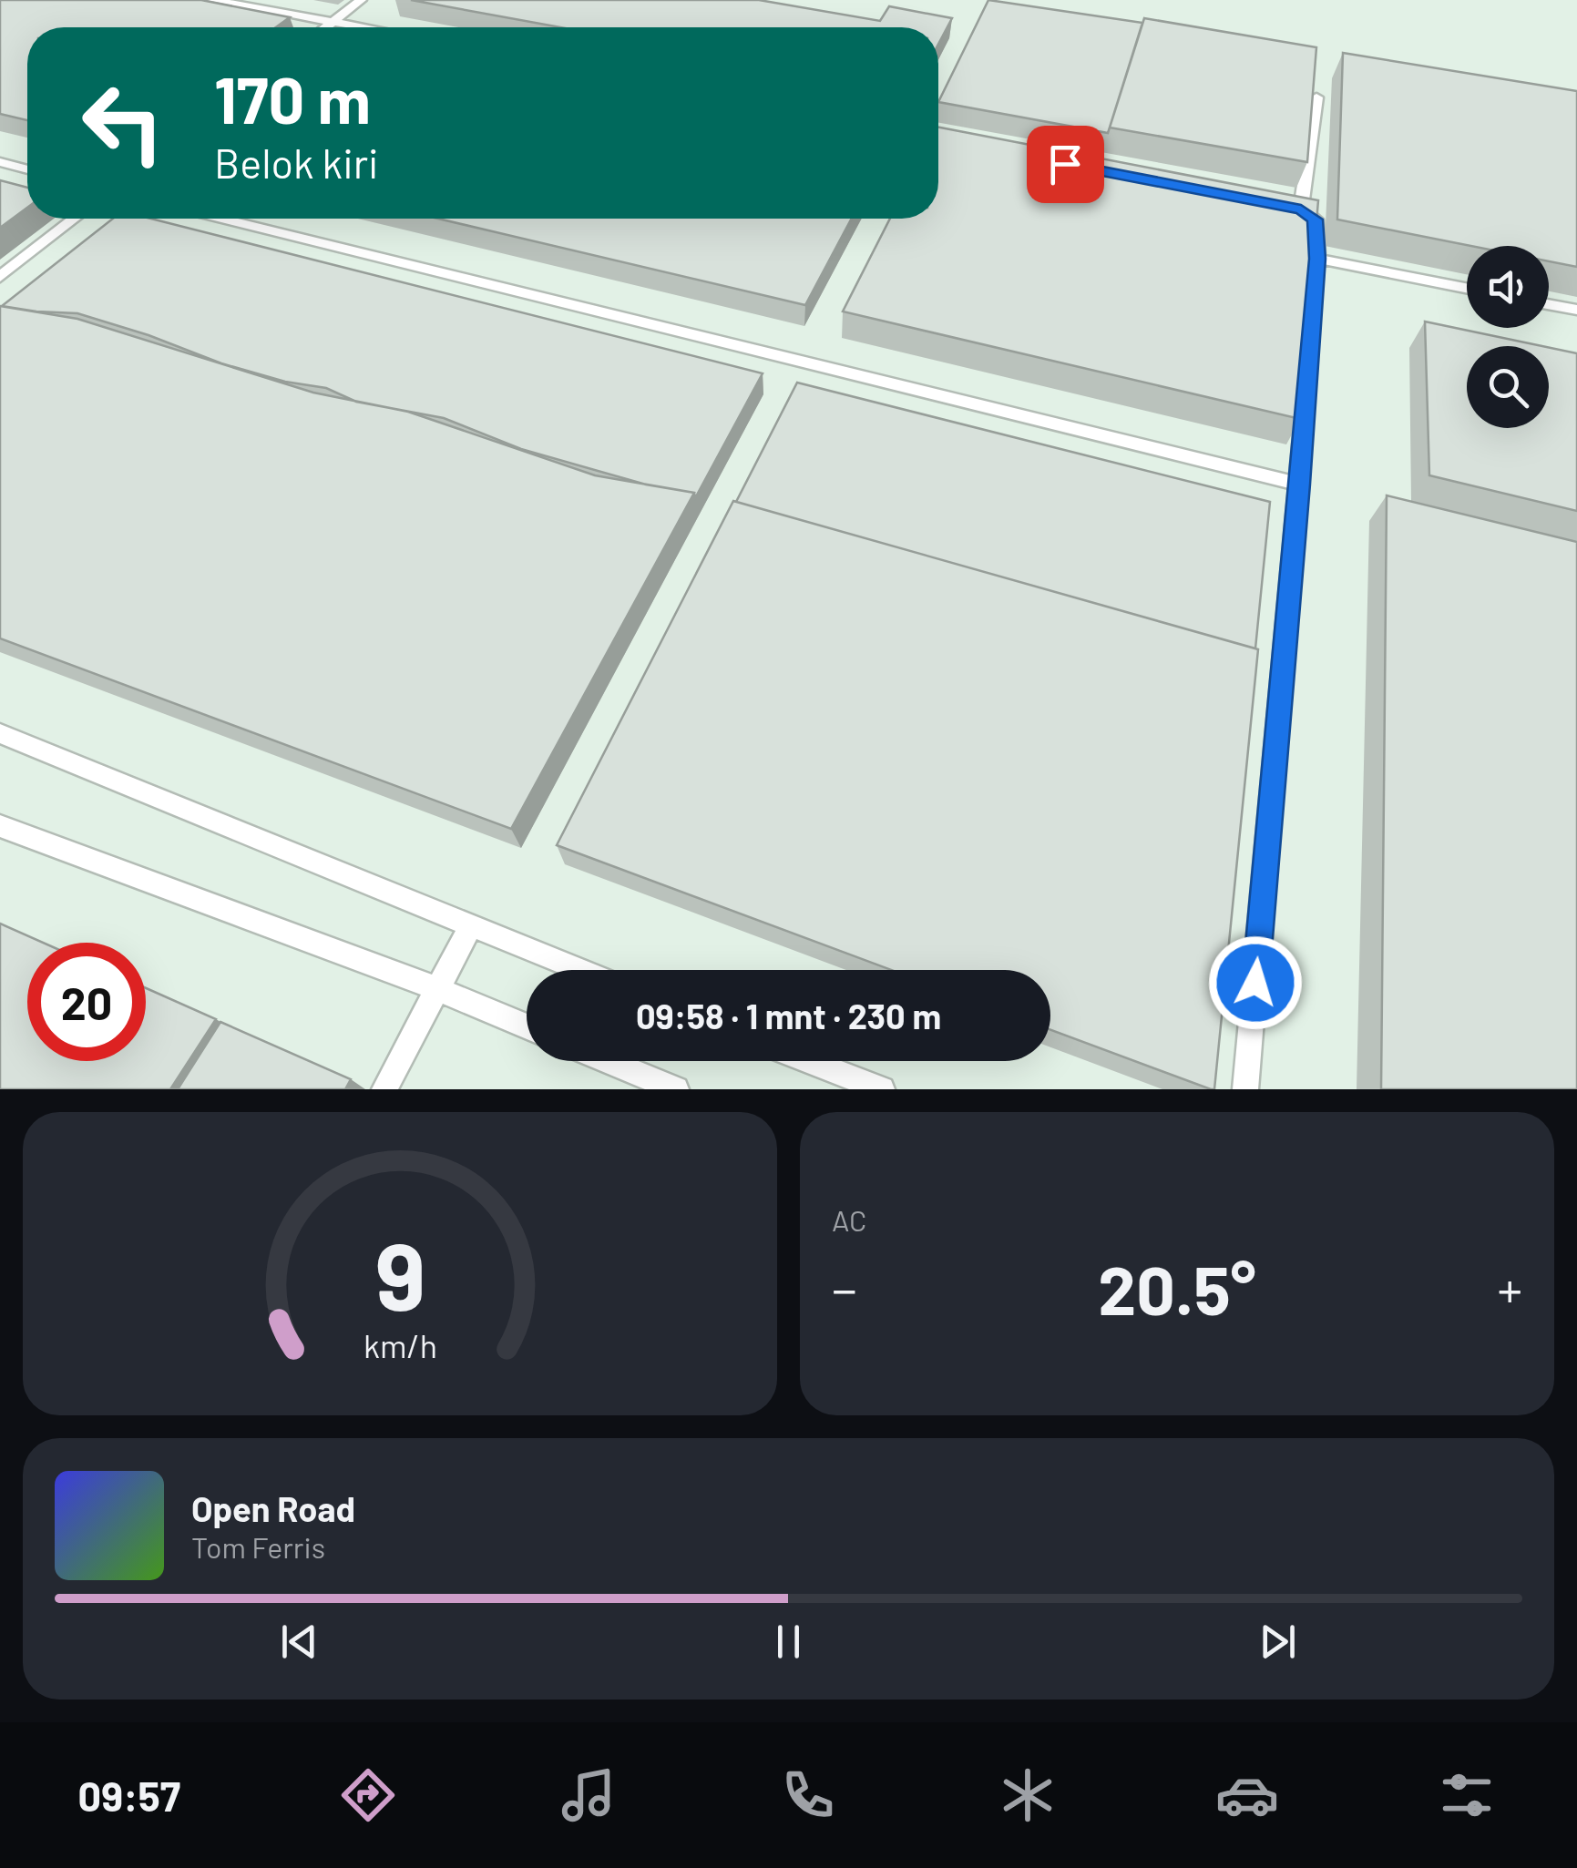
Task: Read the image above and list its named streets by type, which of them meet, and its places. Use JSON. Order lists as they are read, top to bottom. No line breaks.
{"page":{"turn":["170 m","Belok kiri"],"limit":"20","trip":"09:58 · 1 mnt · 230 m","tile":"AC","heat":["−","20.5°","+"],"song":["Open Road","Tom Ferris"],"tabs":"09:57","gauge":["9","km/h"]}}
